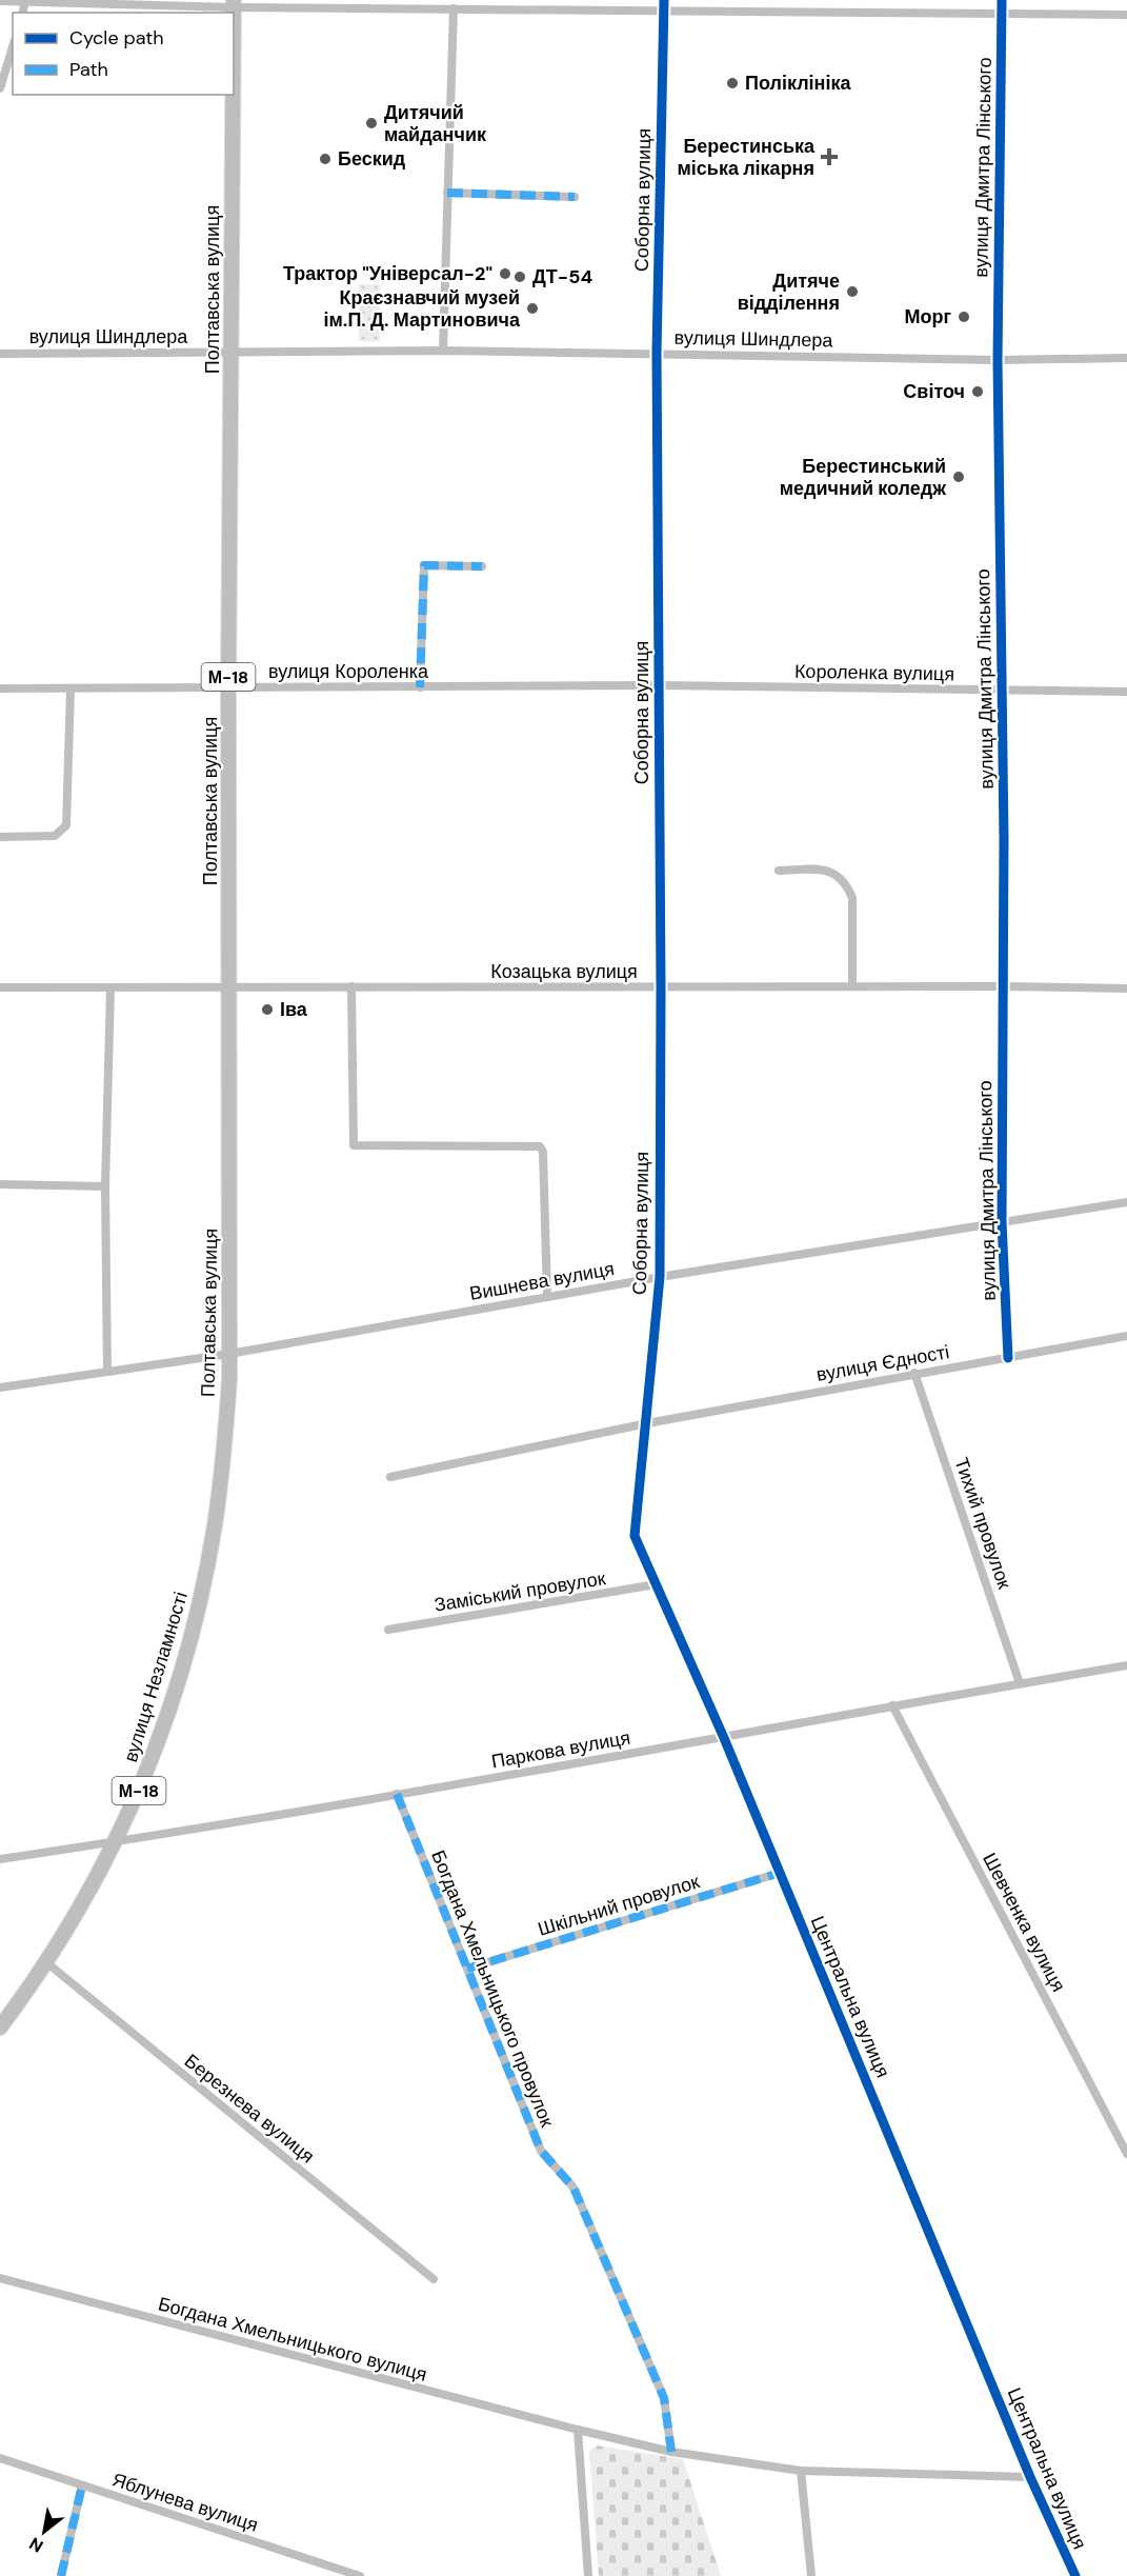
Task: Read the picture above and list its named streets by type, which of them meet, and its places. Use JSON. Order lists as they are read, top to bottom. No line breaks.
{"streets":{"highway":["Полтавська вулиця","М-18","вулиця Незламності"],"street":["вулиця Дмитра Лінського","Соборна вулиця","вулиця Шиндлера","вулиця Короленка","Короленка вулиця","Козацька вулиця","Вишнева вулиця","вулиця Єдності","Тихий провулок","Заміський провулок","Паркова вулиця","Шкільний провулок","Шевченка вулиця","Богдана Хмельницького провулок","Центральна вулиця","Березнева вулиця","Богдана Хмельницького вулиця","Яблунева вулиця"]},"crossings":[["вулиця Дмитра Лінського","вулиця Шиндлера"],["вулиця Дмитра Лінського","Короленка вулиця"],["вулиця Дмитра Лінського","Козацька вулиця"],["вулиця Дмитра Лінського","Вишнева вулиця"],["вулиця Дмитра Лінського","вулиця Єдності"],["Соборна вулиця","вулиця Шиндлера"],["Соборна вулиця","вулиця Короленка"],["Соборна вулиця","Короленка вулиця"],["Соборна вулиця","Козацька вулиця"],["Соборна вулиця","Вишнева вулиця"],["Соборна вулиця","вулиця Єдності"],["Соборна вулиця","Центральна вулиця"],["Полтавська вулиця","вулиця Шиндлера"],["Полтавська вулиця","вулиця Короленка"],["Полтавська вулиця","Козацька вулиця"],["Полтавська вулиця","Вишнева вулиця"],["Полтавська вулиця","вулиця Незламності"],["вулиця Короленка","Короленка вулиця"],["вулиця Єдності","Тихий провулок"],["вулиця Єдності","Центральна вулиця"],["Тихий провулок","Паркова вулиця"],["Заміський провулок","Центральна вулиця"],["вулиця Незламності","Паркова вулиця"],["вулиця Незламності","Березнева вулиця"],["Паркова вулиця","Шевченка вулиця"],["Паркова вулиця","Богдана Хмельницького провулок"],["Паркова вулиця","Центральна вулиця"],["Шкільний провулок","Богдана Хмельницького провулок"],["Шкільний провулок","Центральна вулиця"],["Богдана Хмельницького провулок","Богдана Хмельницького вулиця"],["Центральна вулиця","Богдана Хмельницького вулиця"]],"places":{"other":["Поліклініка","Дитячий майданчик","Бескид","Трактор \"Універсал-2\"","ДТ-54","Дитяче відділення","Краєзнавчий музей ім.П. Д. Мартиновича","Морг","Світоч","Берестинський медичний коледж","Іва"],"health":["Берестинська міська лікарня"]},"legend":["Cycle path","Path"],"north":"bottom left"}
